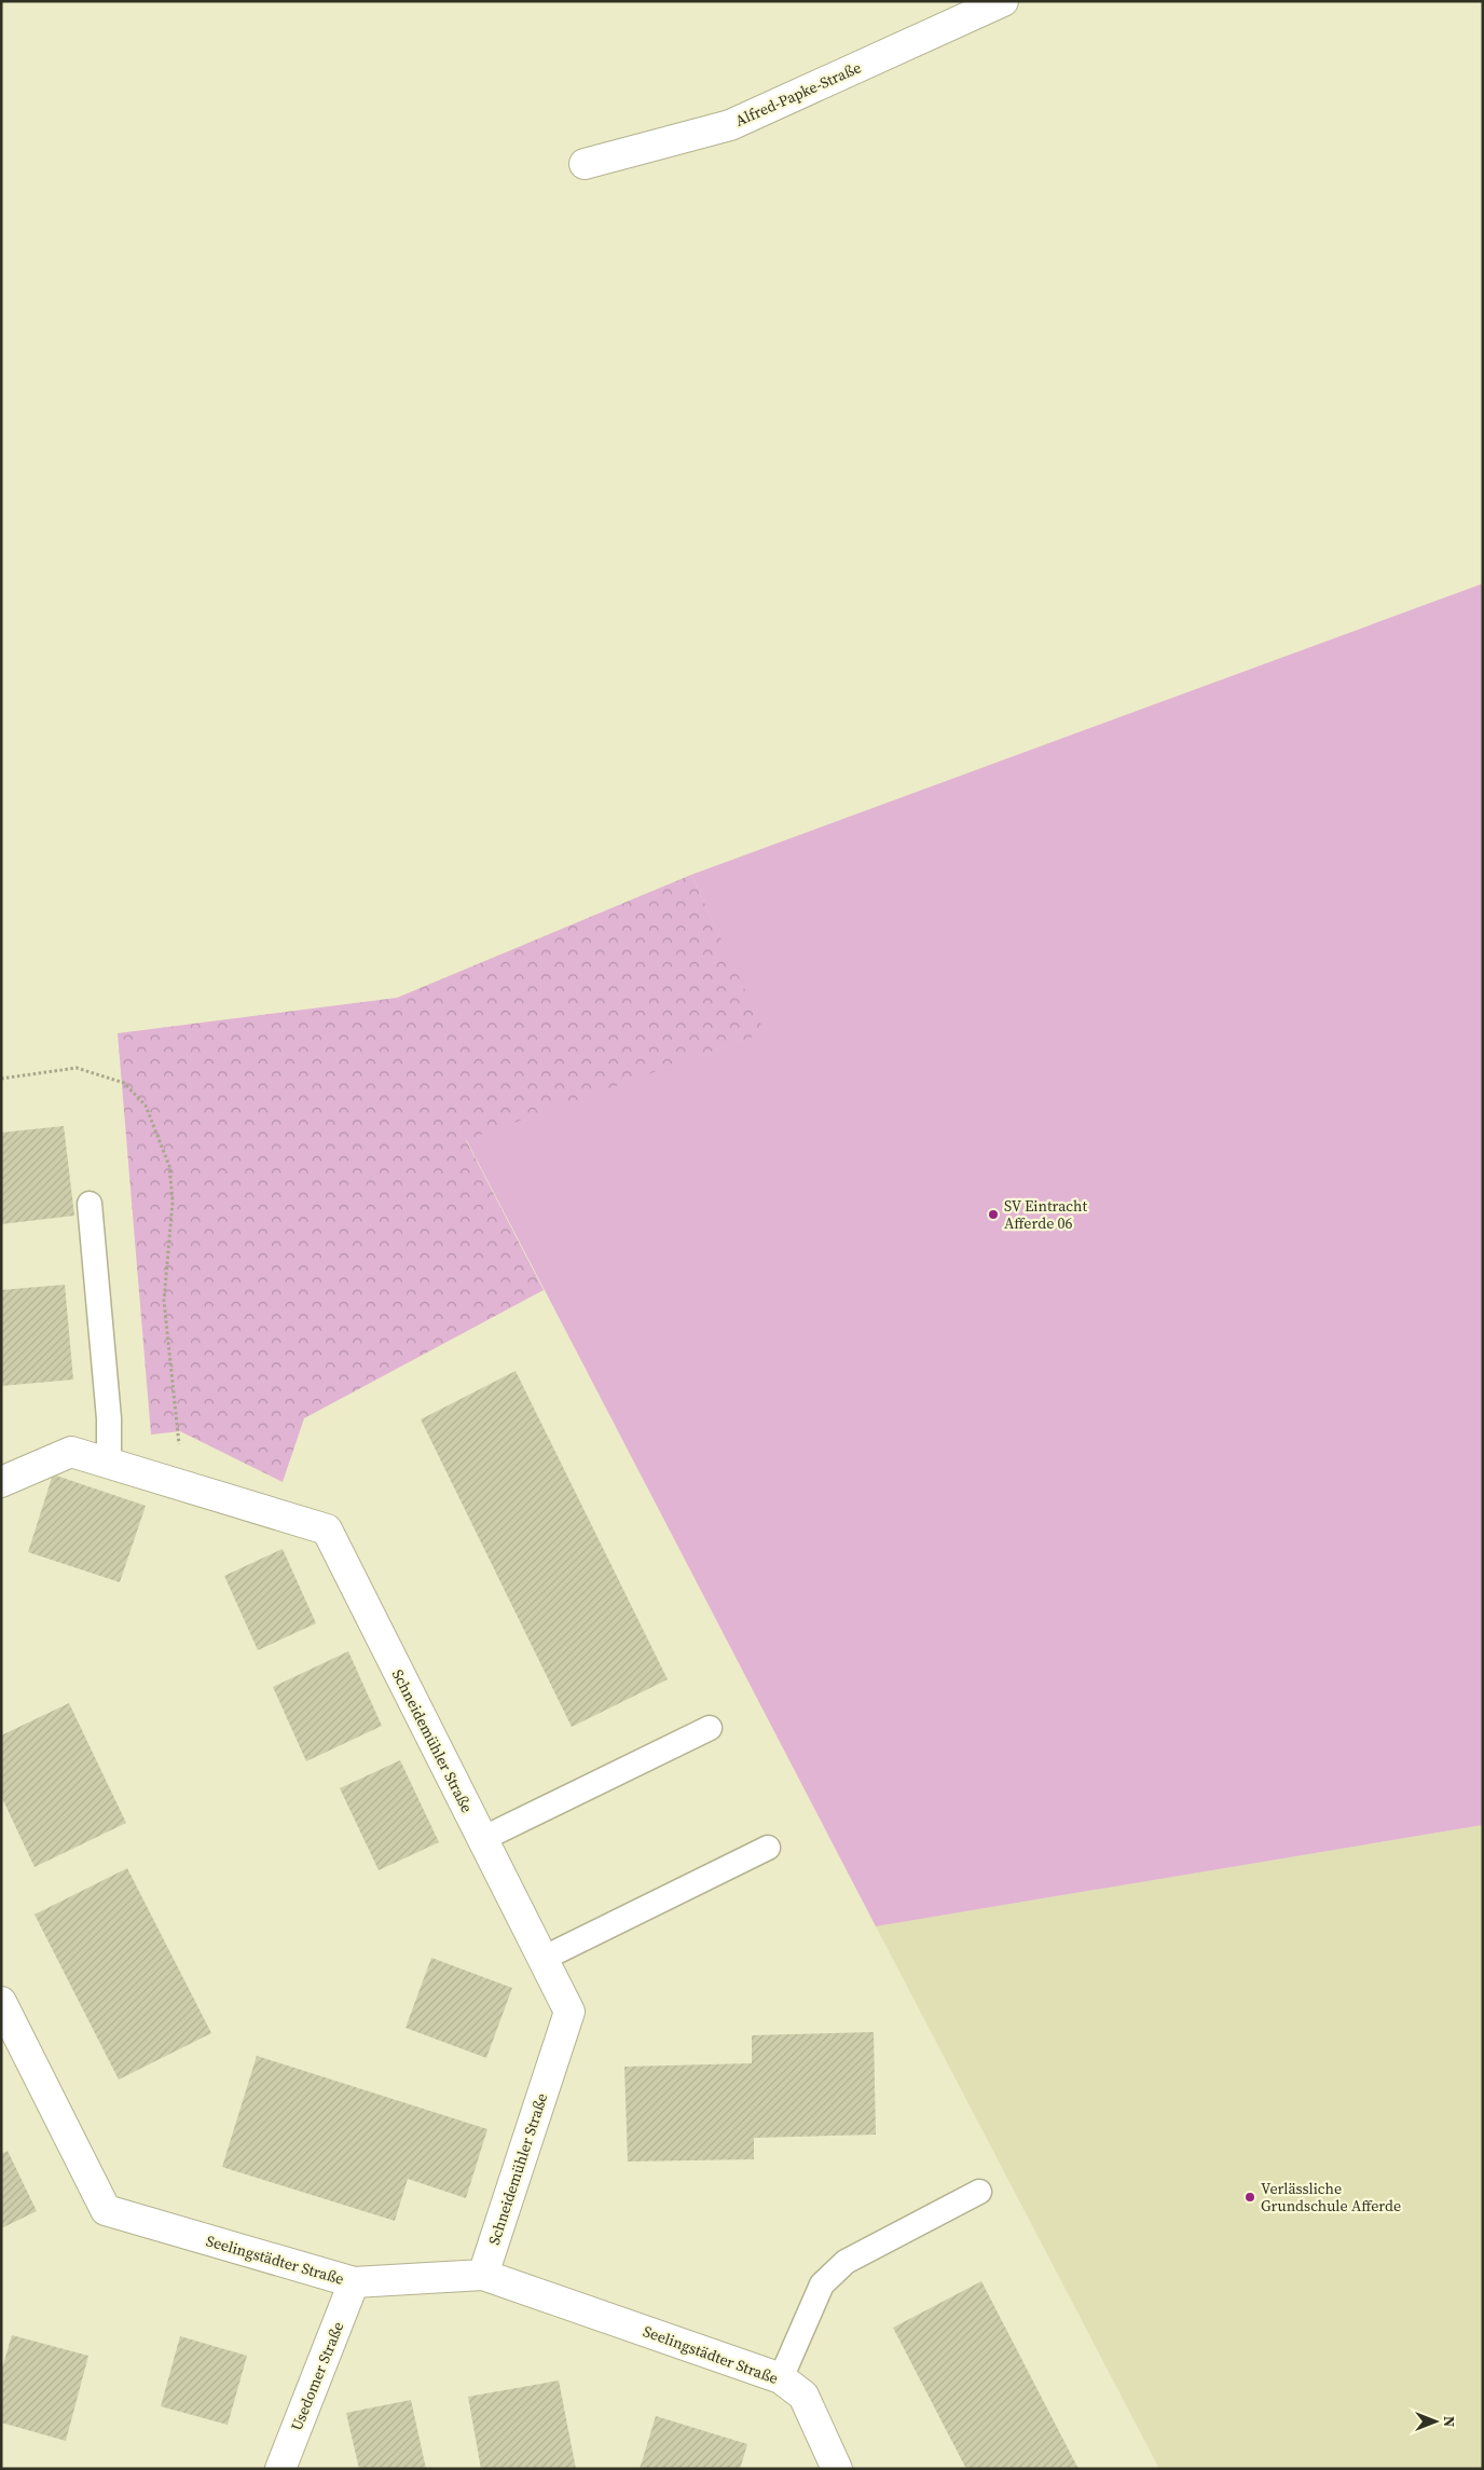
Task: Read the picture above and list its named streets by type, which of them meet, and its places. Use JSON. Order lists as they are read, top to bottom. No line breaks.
{"streets":{"street":["Alfred-Papke-Straße","Schneidemühler Straße","Seelingstädter Straße","Usedomer Straße"]},"crossings":[["Schneidemühler Straße","Seelingstädter Straße"],["Seelingstädter Straße","Usedomer Straße"]],"places":["SV Eintracht Afferde 06","Verlässliche Grundschule Afferde"],"north":"right"}
